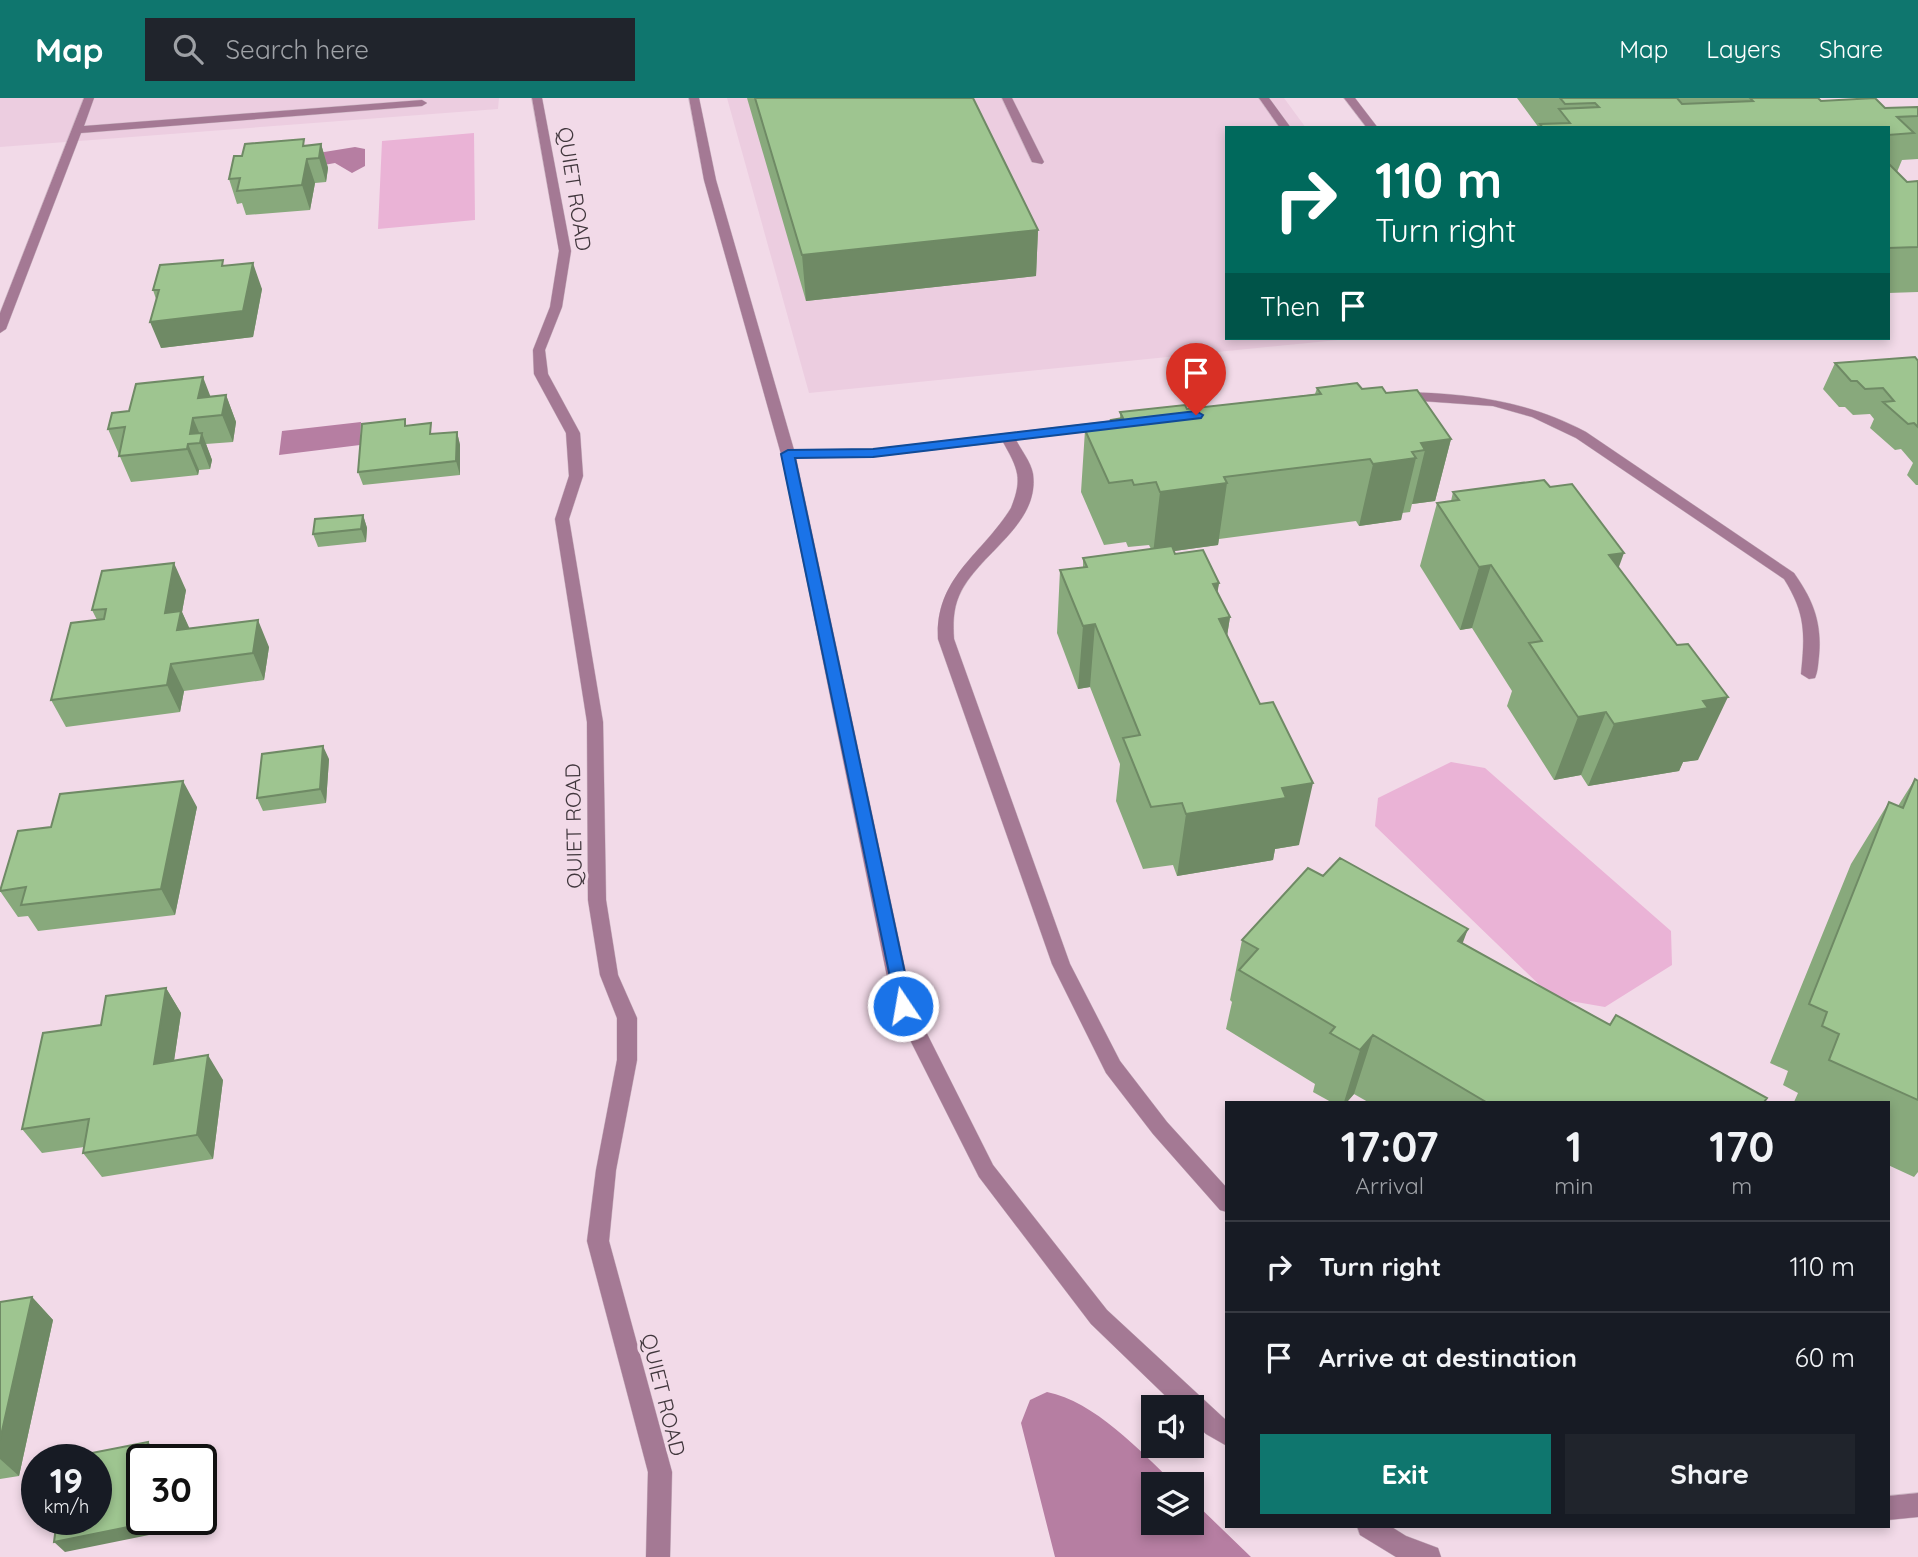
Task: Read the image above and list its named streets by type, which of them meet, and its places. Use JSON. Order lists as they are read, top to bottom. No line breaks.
{"streets":{"street":["QUIET ROAD"]},"page":{"header":"Map","search":"Search here","nav":["Map","Layers","Share"],"turn":["110 m","Turn right"],"then":"Then","eta":["17:07","Arrival","1","min","170","m"],"list":[{"name":"Turn right","value":"110 m"},{"name":"Arrive at destination","value":"60 m"}],"buttons":["Exit","Share"],"speed":"19 km/h","limit":"30"}}
